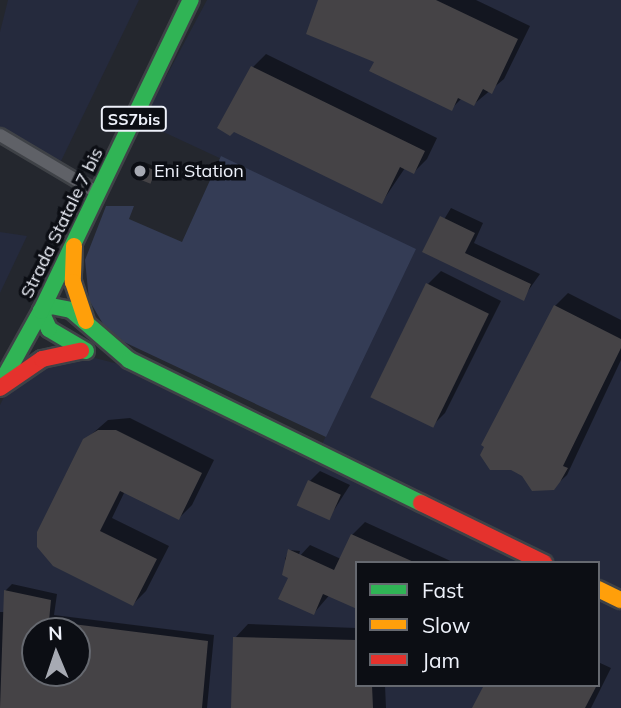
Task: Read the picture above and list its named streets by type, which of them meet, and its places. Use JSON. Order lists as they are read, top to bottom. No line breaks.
{"streets":{"street":["SS7bis","Strada Statale 7 bis"]},"places":["Eni Station"],"legend":["Fast","Slow","Jam"],"north":"top"}
